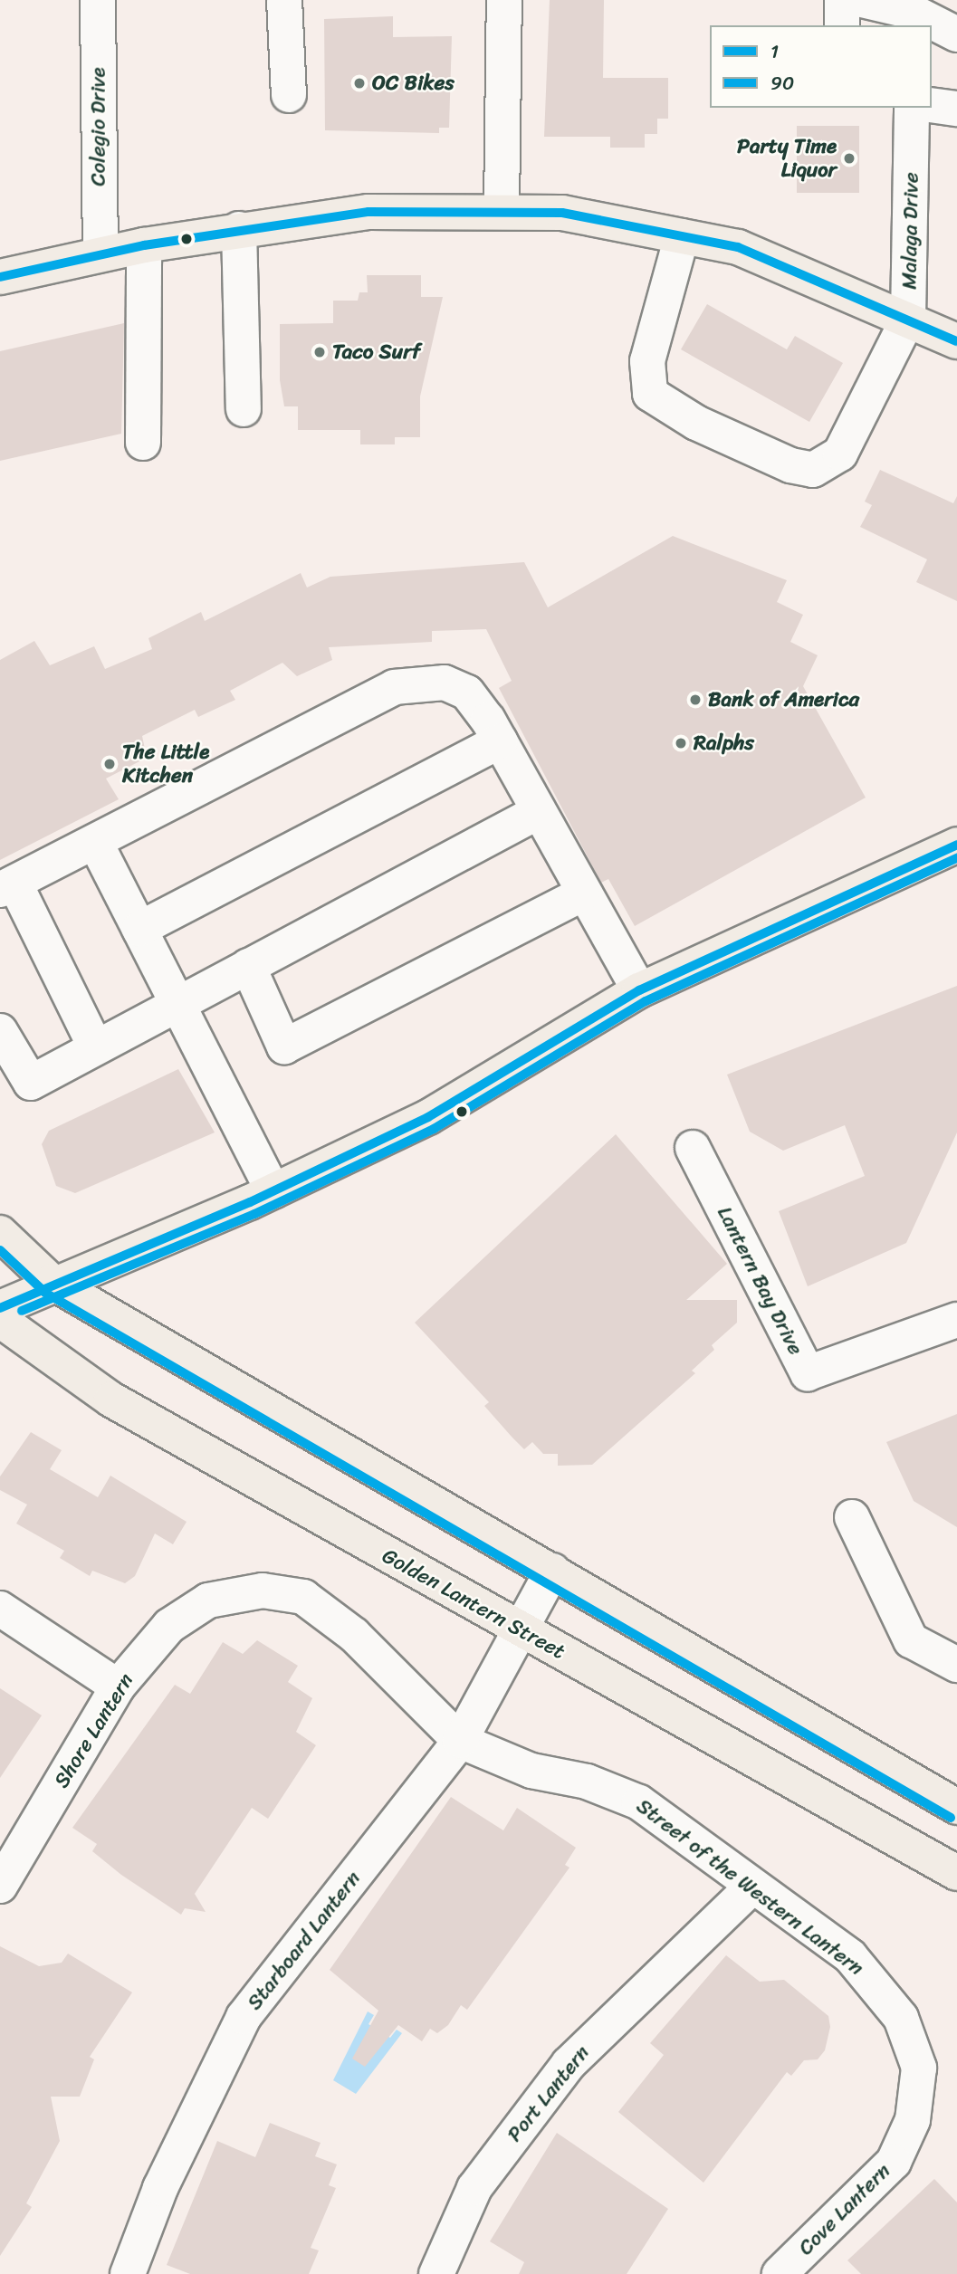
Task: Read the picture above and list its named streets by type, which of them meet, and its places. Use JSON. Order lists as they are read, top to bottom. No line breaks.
{"streets":{"main road":["Golden Lantern Street"],"street":["Colegio Drive","Malaga Drive","Lantern Bay Drive","Shore Lantern","Street of the Western Lantern","Starboard Lantern","Port Lantern","Cove Lantern"]},"crossings":[["Golden Lantern Street","Starboard Lantern"],["Shore Lantern","Street of the Western Lantern"],["Shore Lantern","Starboard Lantern"],["Street of the Western Lantern","Starboard Lantern"],["Street of the Western Lantern","Port Lantern"],["Street of the Western Lantern","Cove Lantern"]],"places":["OC Bikes","Party Time Liquor","Taco Surf","Bank of America","Ralphs","The Little Kitchen"],"lines":["transit line 1","transit line 90"],"legend":["1","90"]}
